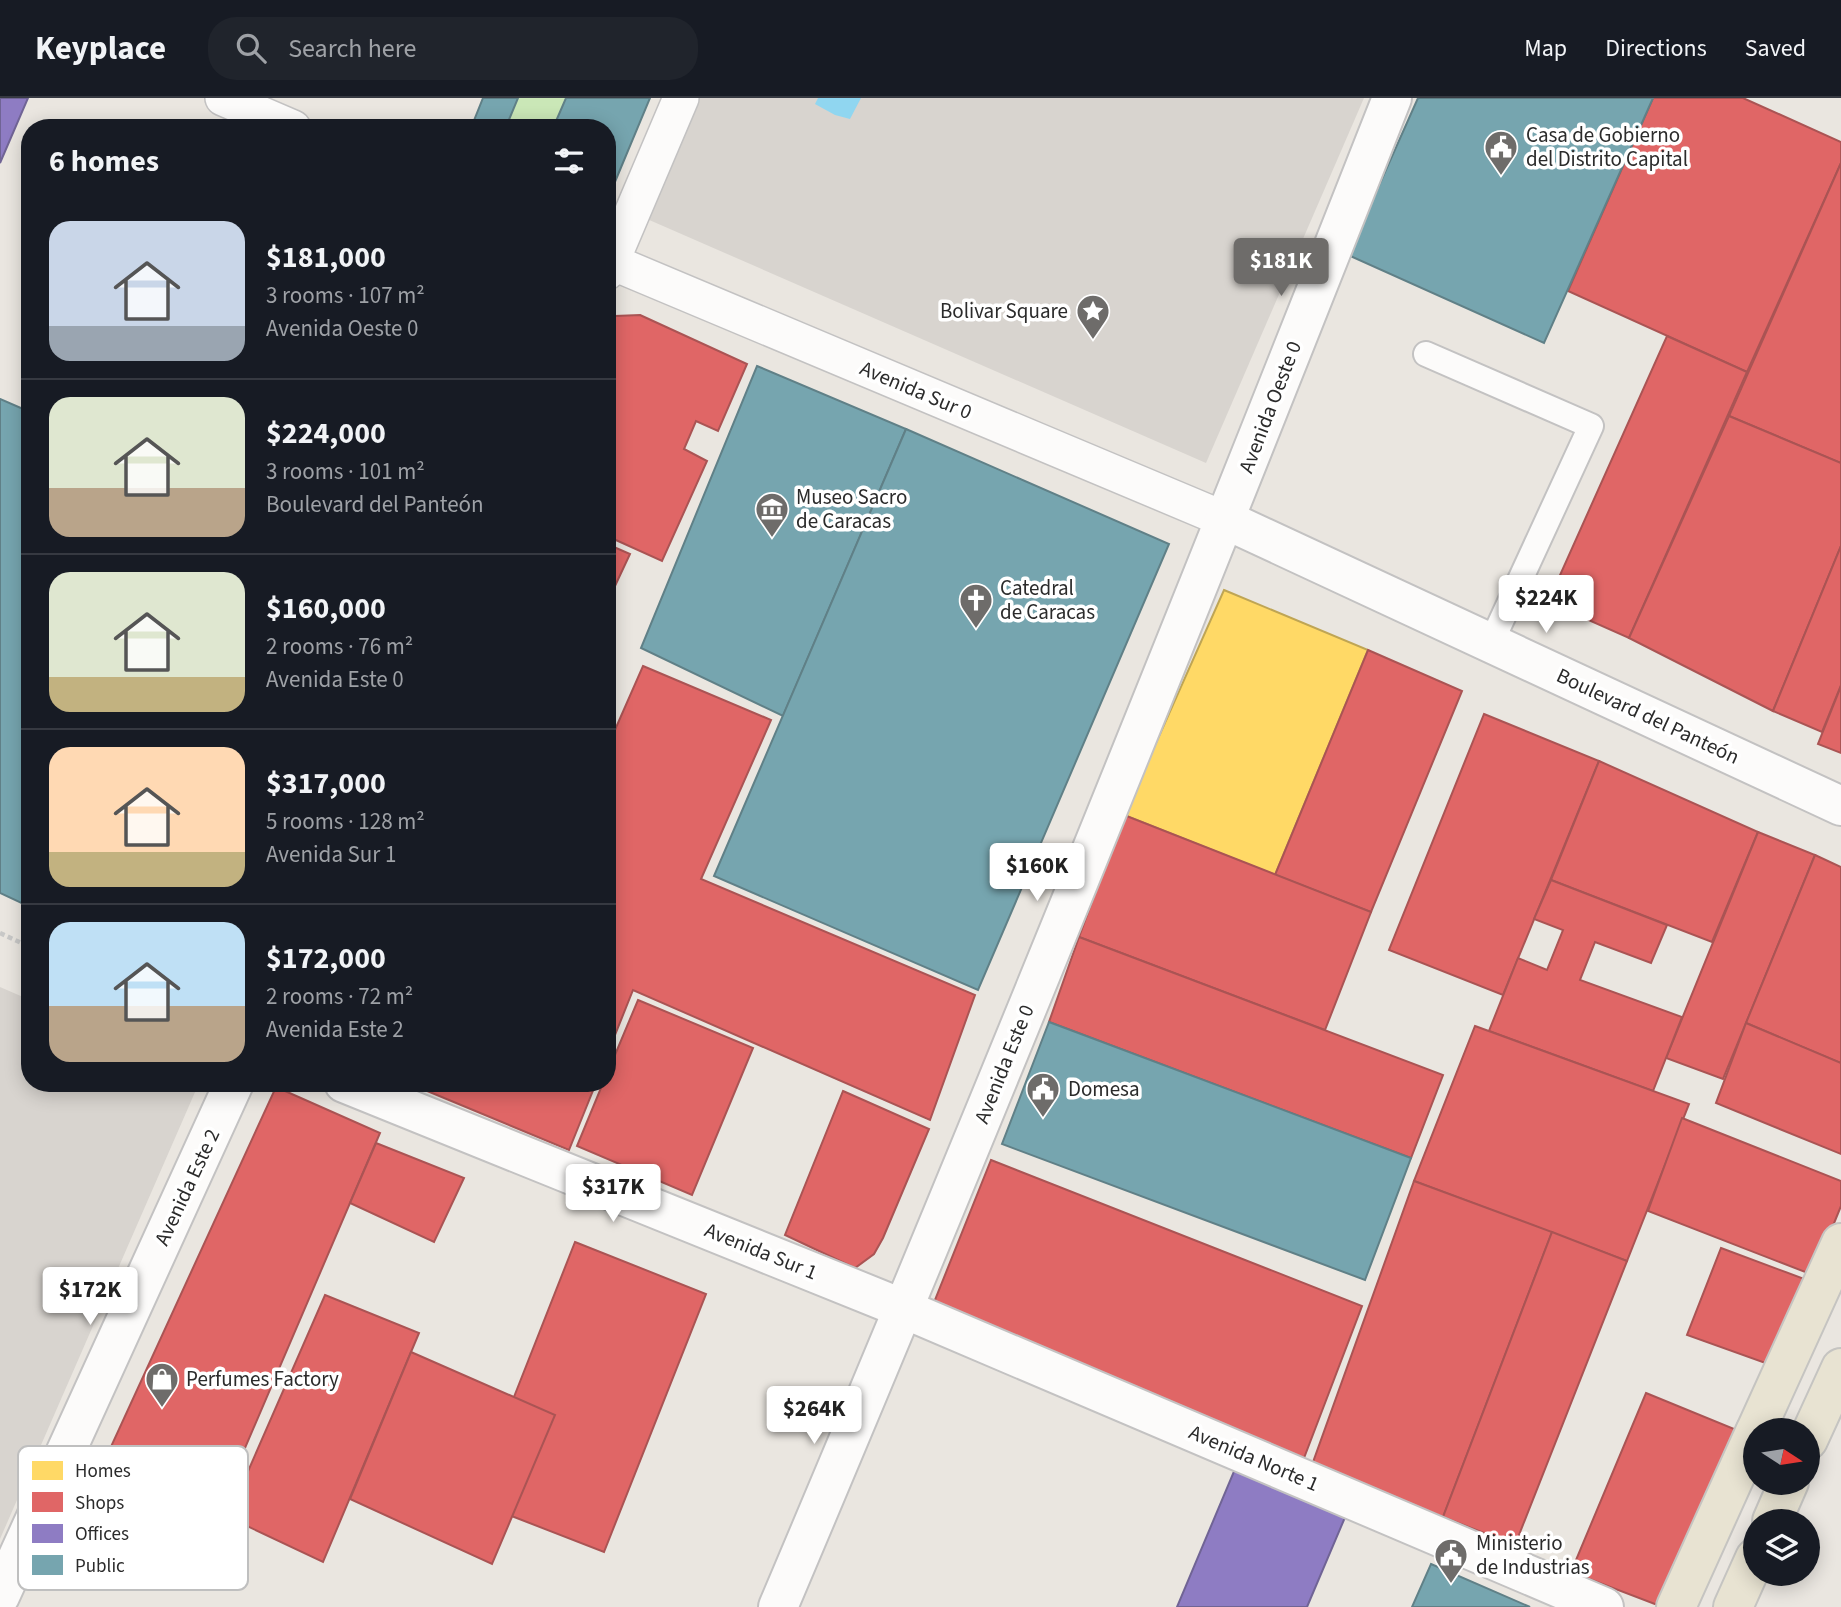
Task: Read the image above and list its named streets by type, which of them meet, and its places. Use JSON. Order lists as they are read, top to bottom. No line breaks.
{"streets":{"street":["Avenida Sur 0","Avenida Oeste 0","Boulevard del Panteón","Avenida Este 0","Avenida Este 2","Avenida Sur 1","Avenida Norte 1"]},"crossings":[["Avenida Sur 0","Avenida Oeste 0"],["Avenida Sur 0","Boulevard del Panteón"],["Avenida Sur 0","Avenida Este 0"],["Avenida Oeste 0","Boulevard del Panteón"],["Avenida Oeste 0","Avenida Este 0"],["Boulevard del Panteón","Avenida Este 0"],["Avenida Este 0","Avenida Sur 1"],["Avenida Este 0","Avenida Norte 1"],["Avenida Sur 1","Avenida Norte 1"]],"places":{"public building":["Casa de Gobierno del Distrito Capital","Domesa","Ministerio de Industrias"],"place":["Bolivar Square"],"museum":["Museo Sacro de Caracas"],"church":["Catedral de Caracas"],"shop":["Perfumes Factory"]},"legend":["Homes","Shops","Offices","Public"],"north":"right","page":{"header":"Keyplace","search":"Search here","nav":["Map","Directions","Saved"],"heading":"6 homes","list":[{"name":"$181,000","note":"3 rooms · 107 m² · Avenida Oeste 0"},{"name":"$224,000","note":"3 rooms · 101 m² · Boulevard del Panteón"},{"name":"$160,000","note":"2 rooms · 76 m² · Avenida Este 0"},{"name":"$317,000","note":"5 rooms · 128 m² · Avenida Sur 1"},{"name":"$172,000","note":"2 rooms · 72 m² · Avenida Este 2"}],"price":["$181K","$224K","$160K","$317K","$172K","$264K"]}}
